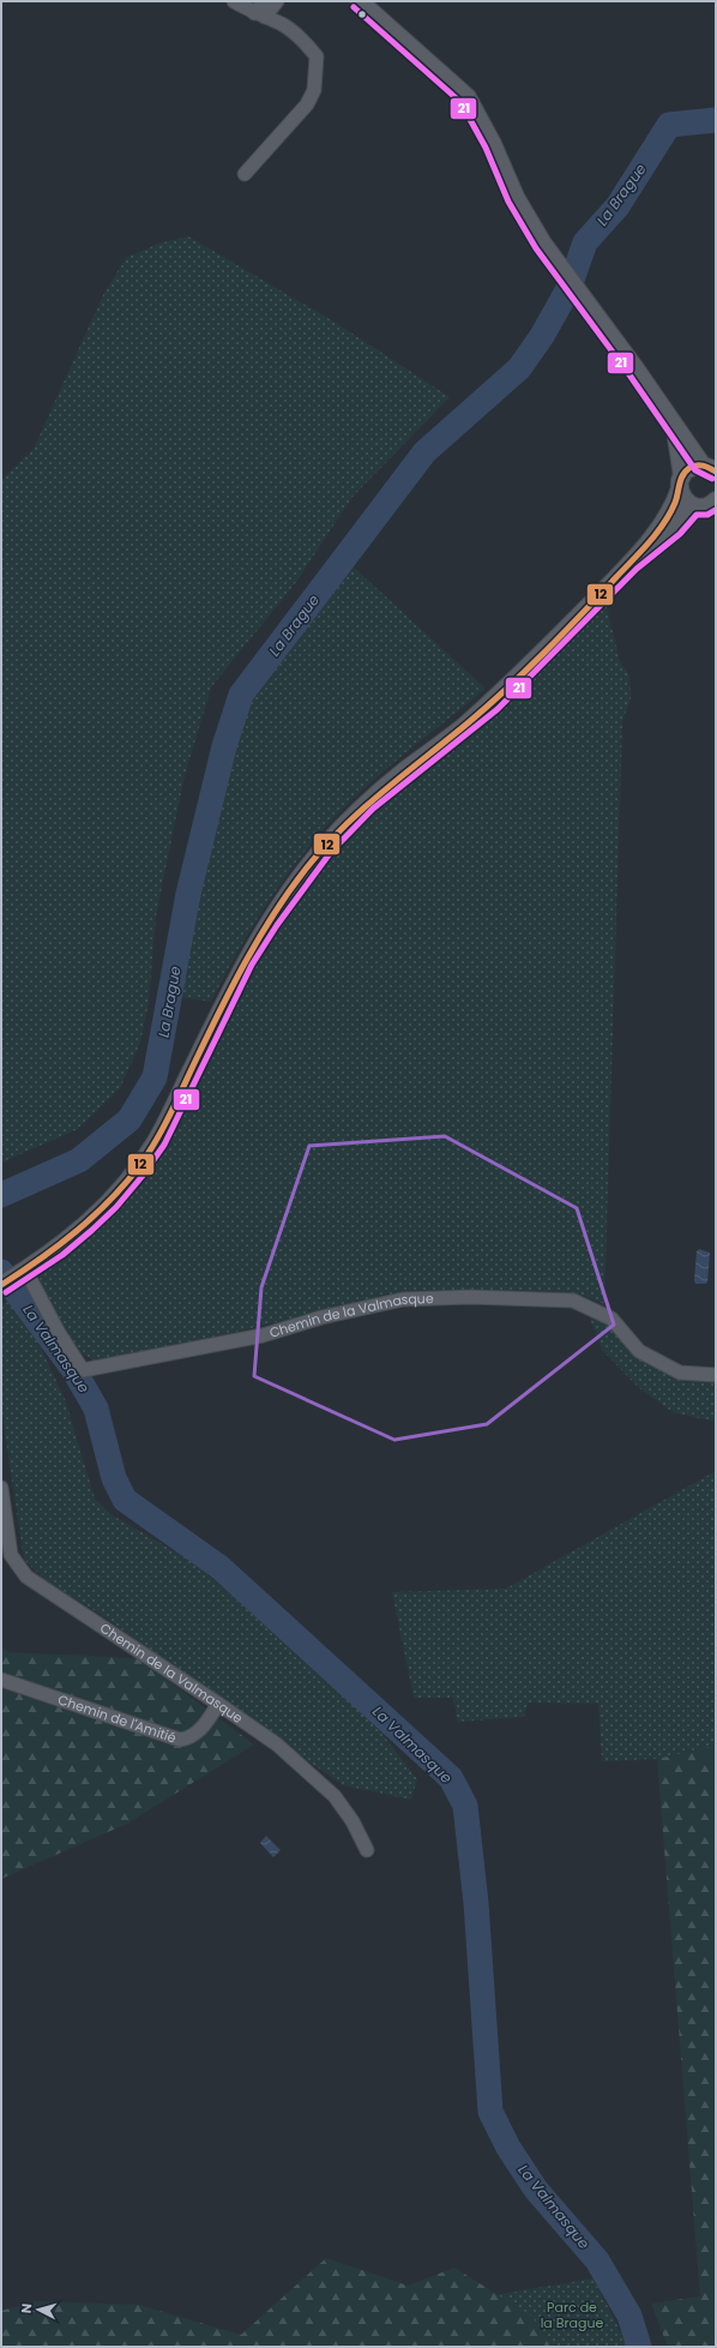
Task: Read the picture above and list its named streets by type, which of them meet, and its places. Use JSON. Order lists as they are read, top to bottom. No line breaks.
{"streets":{"street":["Chemin de la Valmasque","Chemin de l'Amitié"]},"crossings":[["Chemin de la Valmasque","Chemin de l'Amitié"]],"water":["La Brague","La Valmasque"],"parks":["Parc de la Brague"],"lines":["transit line 21","transit line 12"],"north":"left"}
